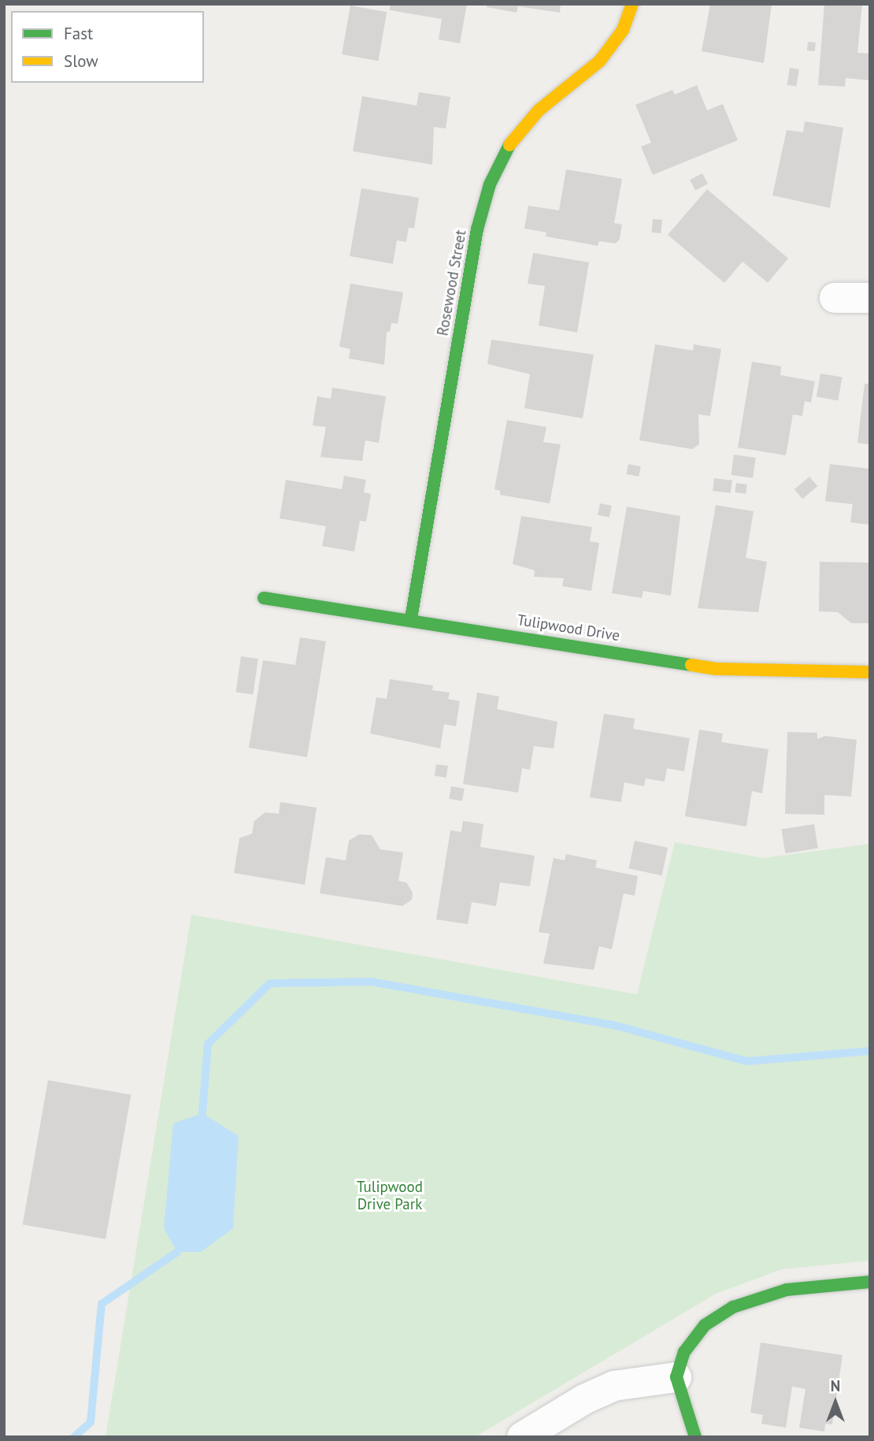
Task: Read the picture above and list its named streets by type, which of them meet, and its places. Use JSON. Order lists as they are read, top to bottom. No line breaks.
{"streets":{"street":["Rosewood Street","Tulipwood Drive"]},"crossings":[["Rosewood Street","Tulipwood Drive"]],"parks":["Tulipwood Drive Park"],"legend":["Fast","Slow"],"north":"top"}
